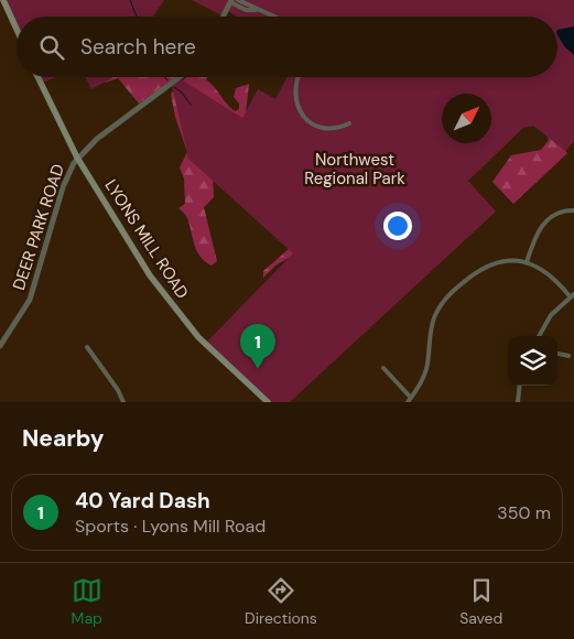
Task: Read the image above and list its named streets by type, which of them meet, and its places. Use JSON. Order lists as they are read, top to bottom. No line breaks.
{"streets":{"main road":["LYONS MILL ROAD"],"street":["DEER PARK ROAD"]},"crossings":[["DEER PARK ROAD","LYONS MILL ROAD"]],"parks":["Northwest Regional Park"],"north":"top right","page":{"search":"Search here","pins":"1","heading":"Nearby","list":[{"mark":"1","name":"40 Yard Dash","note":"Sports · Lyons Mill Road","value":"350 m"}],"nav":["Map","Directions","Saved"]}}
